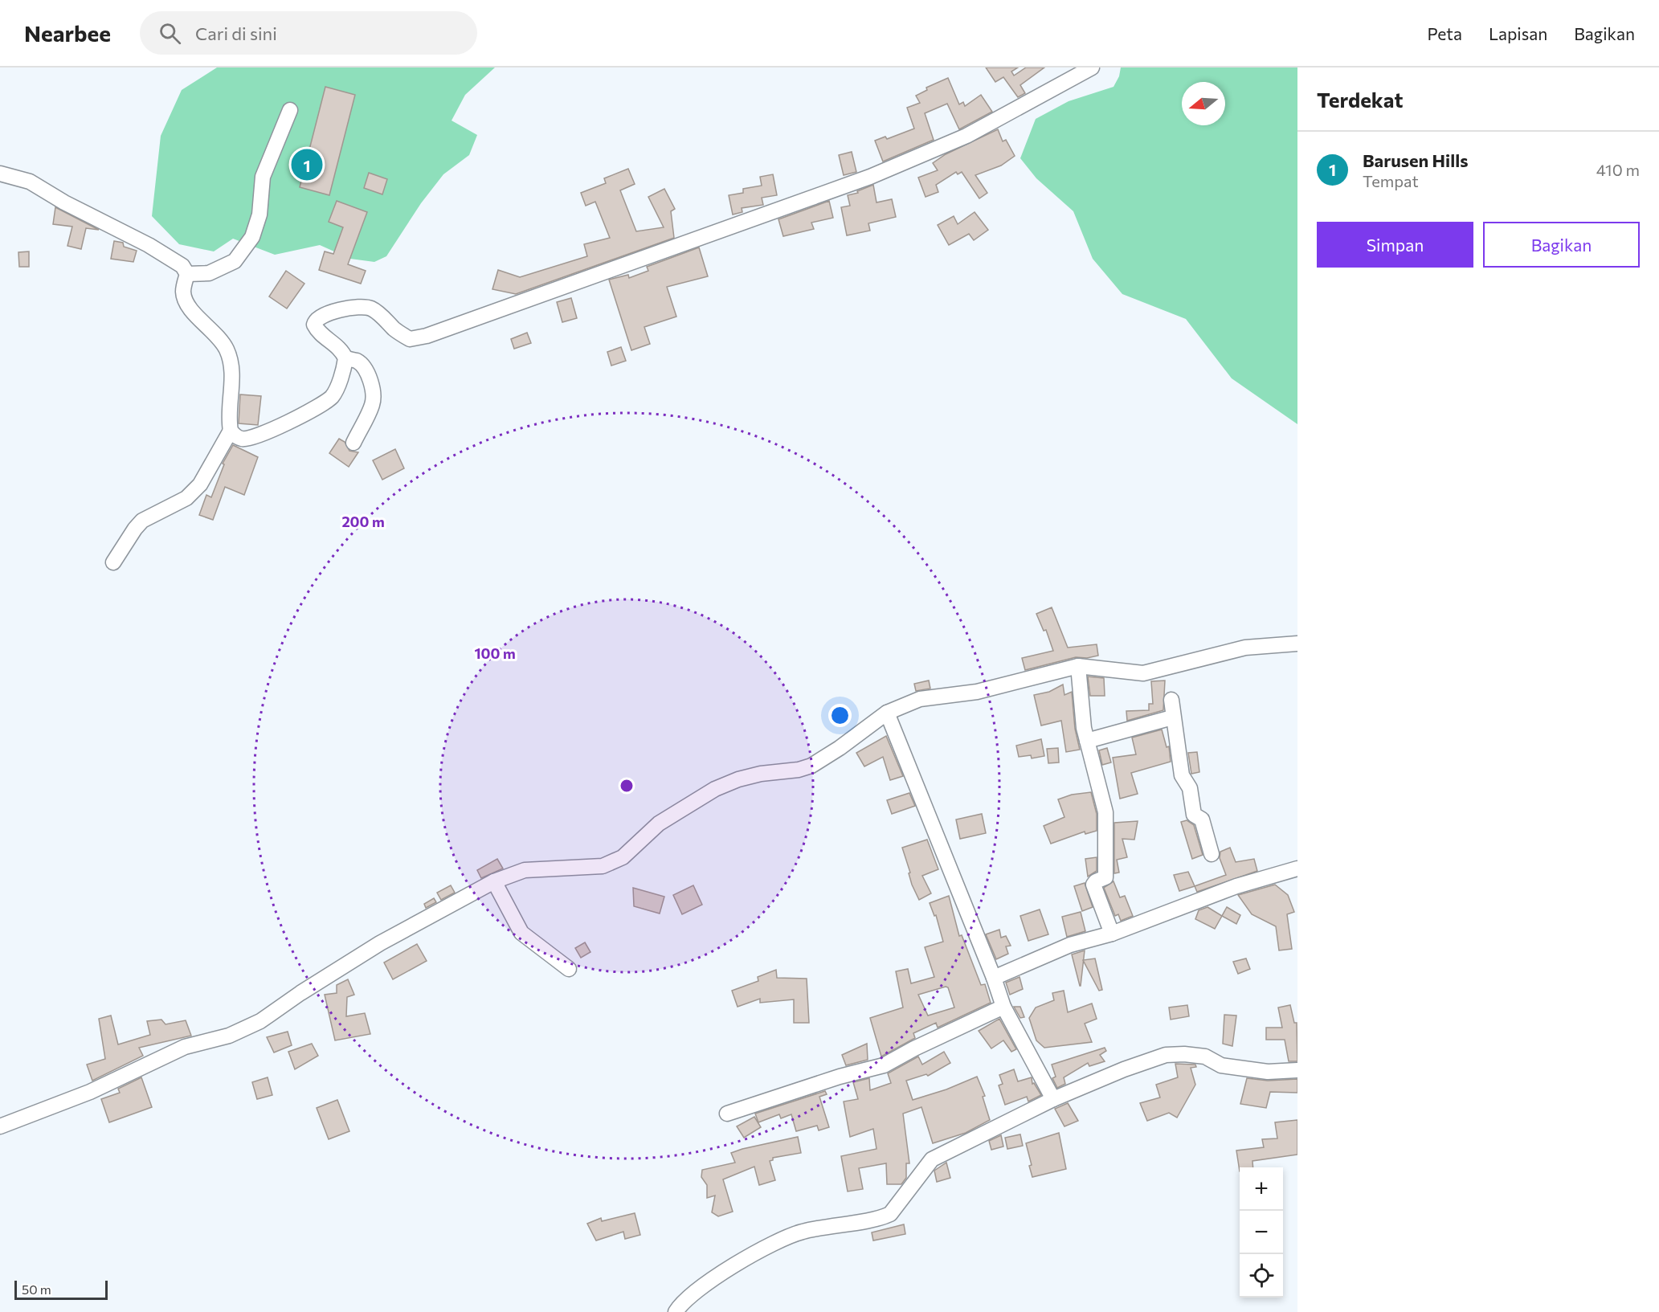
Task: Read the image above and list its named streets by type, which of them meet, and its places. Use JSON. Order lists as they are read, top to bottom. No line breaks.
{"scale_bar":"50 m","north":"left","page":{"header":"Nearbee","search":"Cari di sini","nav":["Peta","Lapisan","Bagikan"],"heading":"Terdekat","list":[{"mark":"1","name":"Barusen Hills","note":"Tempat","value":"410 m"}],"pins":"1","buttons":["Simpan","Bagikan"],"map_buttons":["+","−"],"scale":"50 m"},"rings":["200 m","100 m"]}
